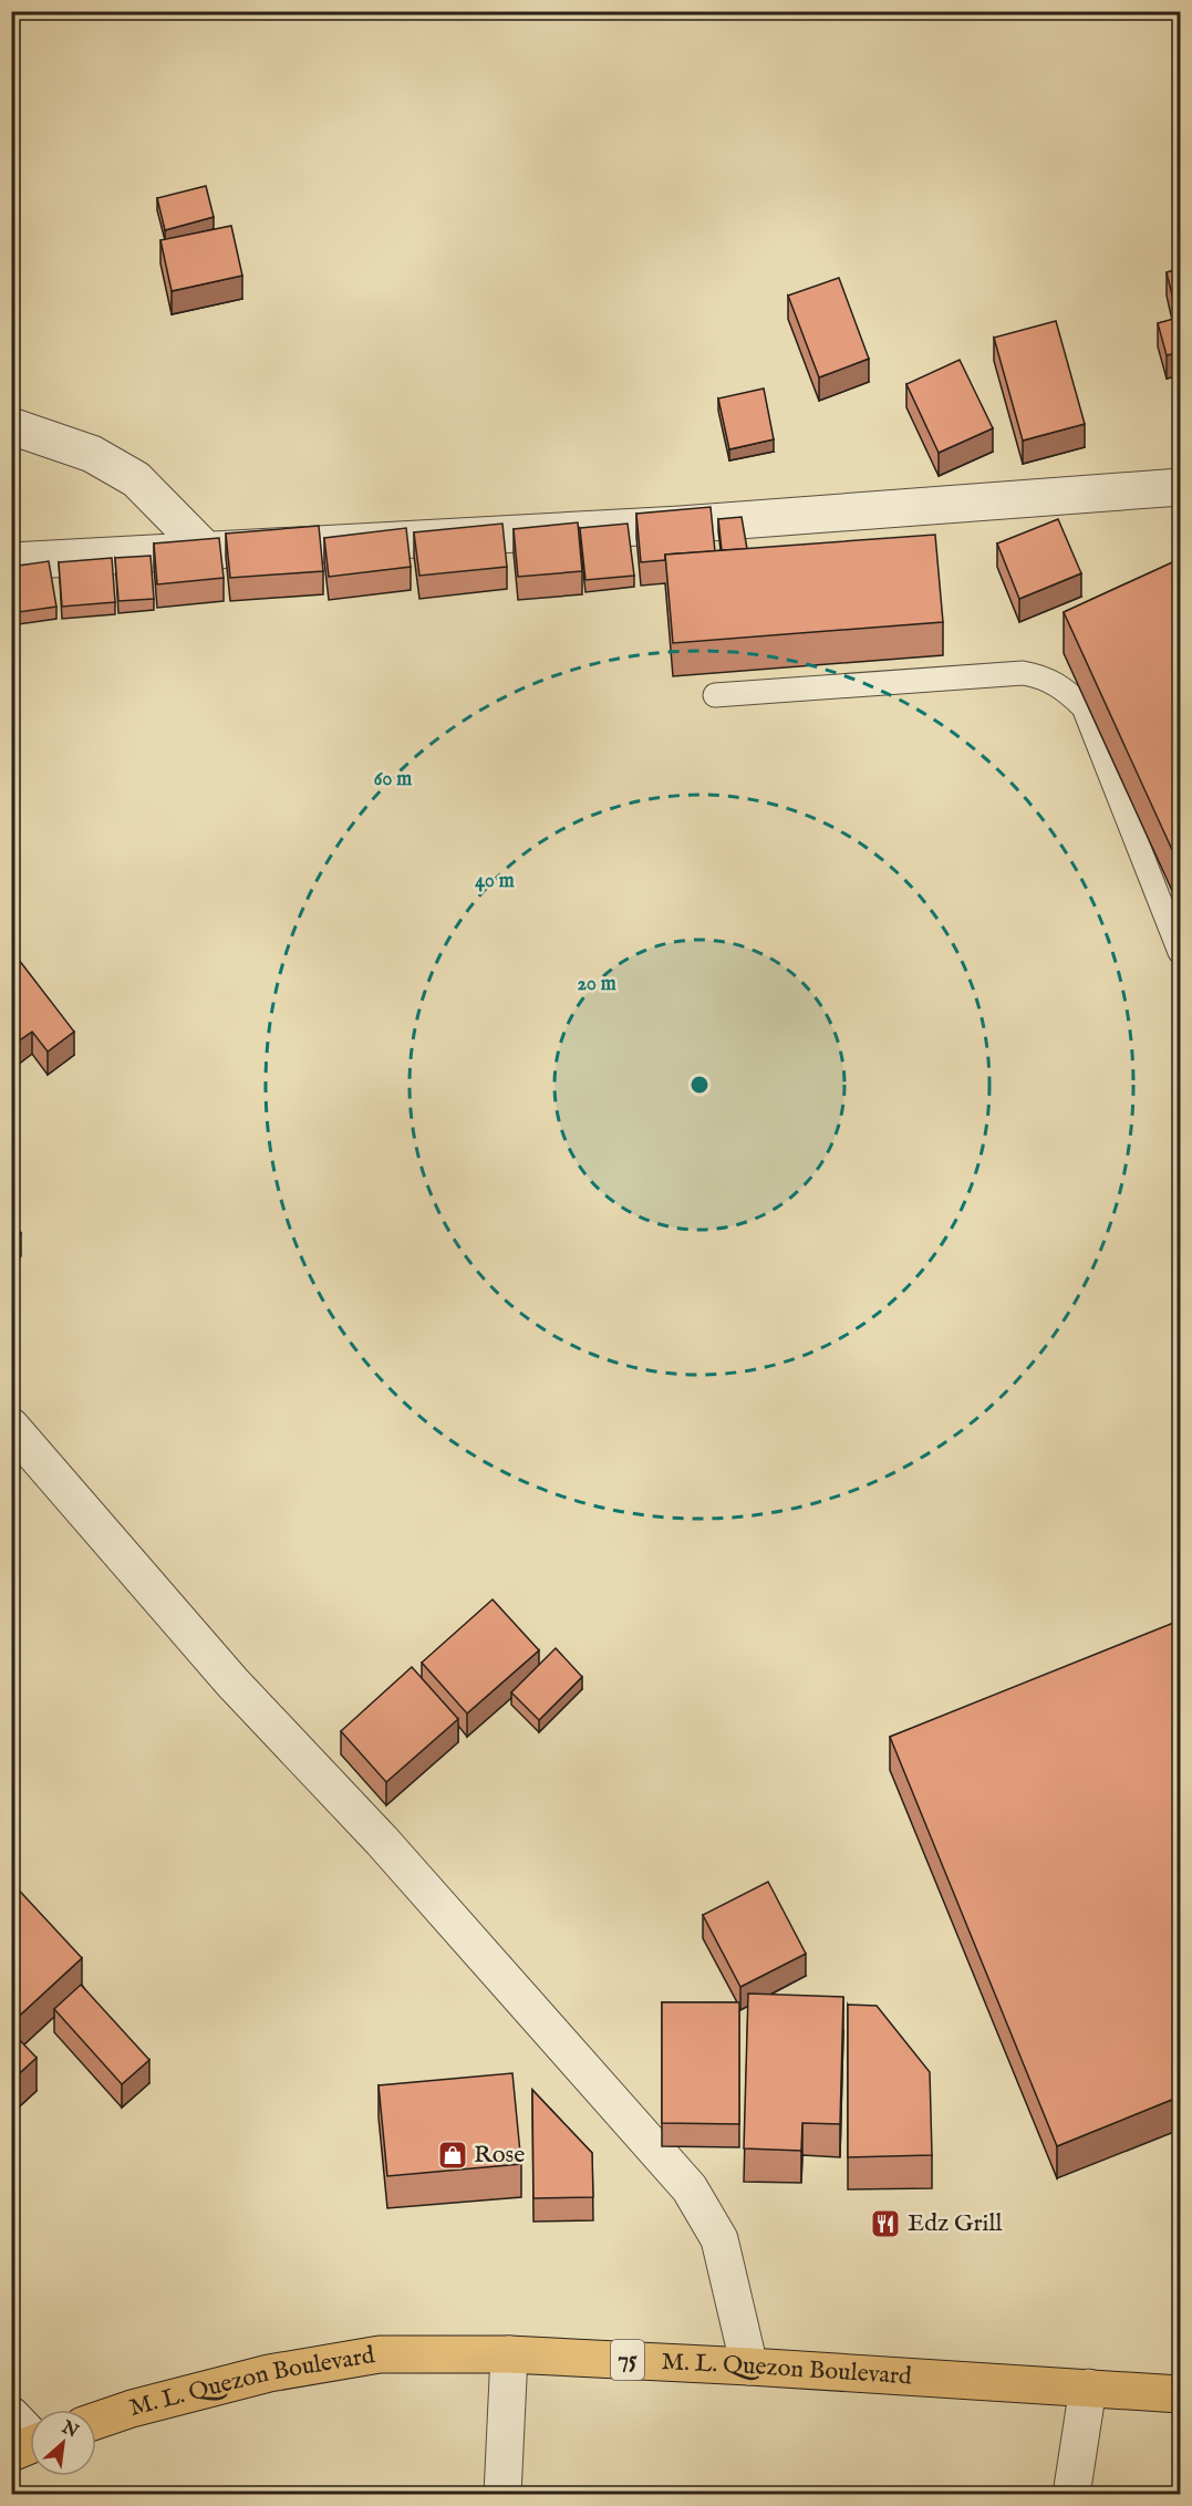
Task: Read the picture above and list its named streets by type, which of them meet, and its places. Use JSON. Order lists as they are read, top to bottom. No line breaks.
{"streets":{"highway":["75","M. L. Quezon Boulevard"]},"places":{"shop":["Rose"],"restaurant":["Edz Grill"]},"north":"top right","rings":["60 m","40 m","20 m"]}
